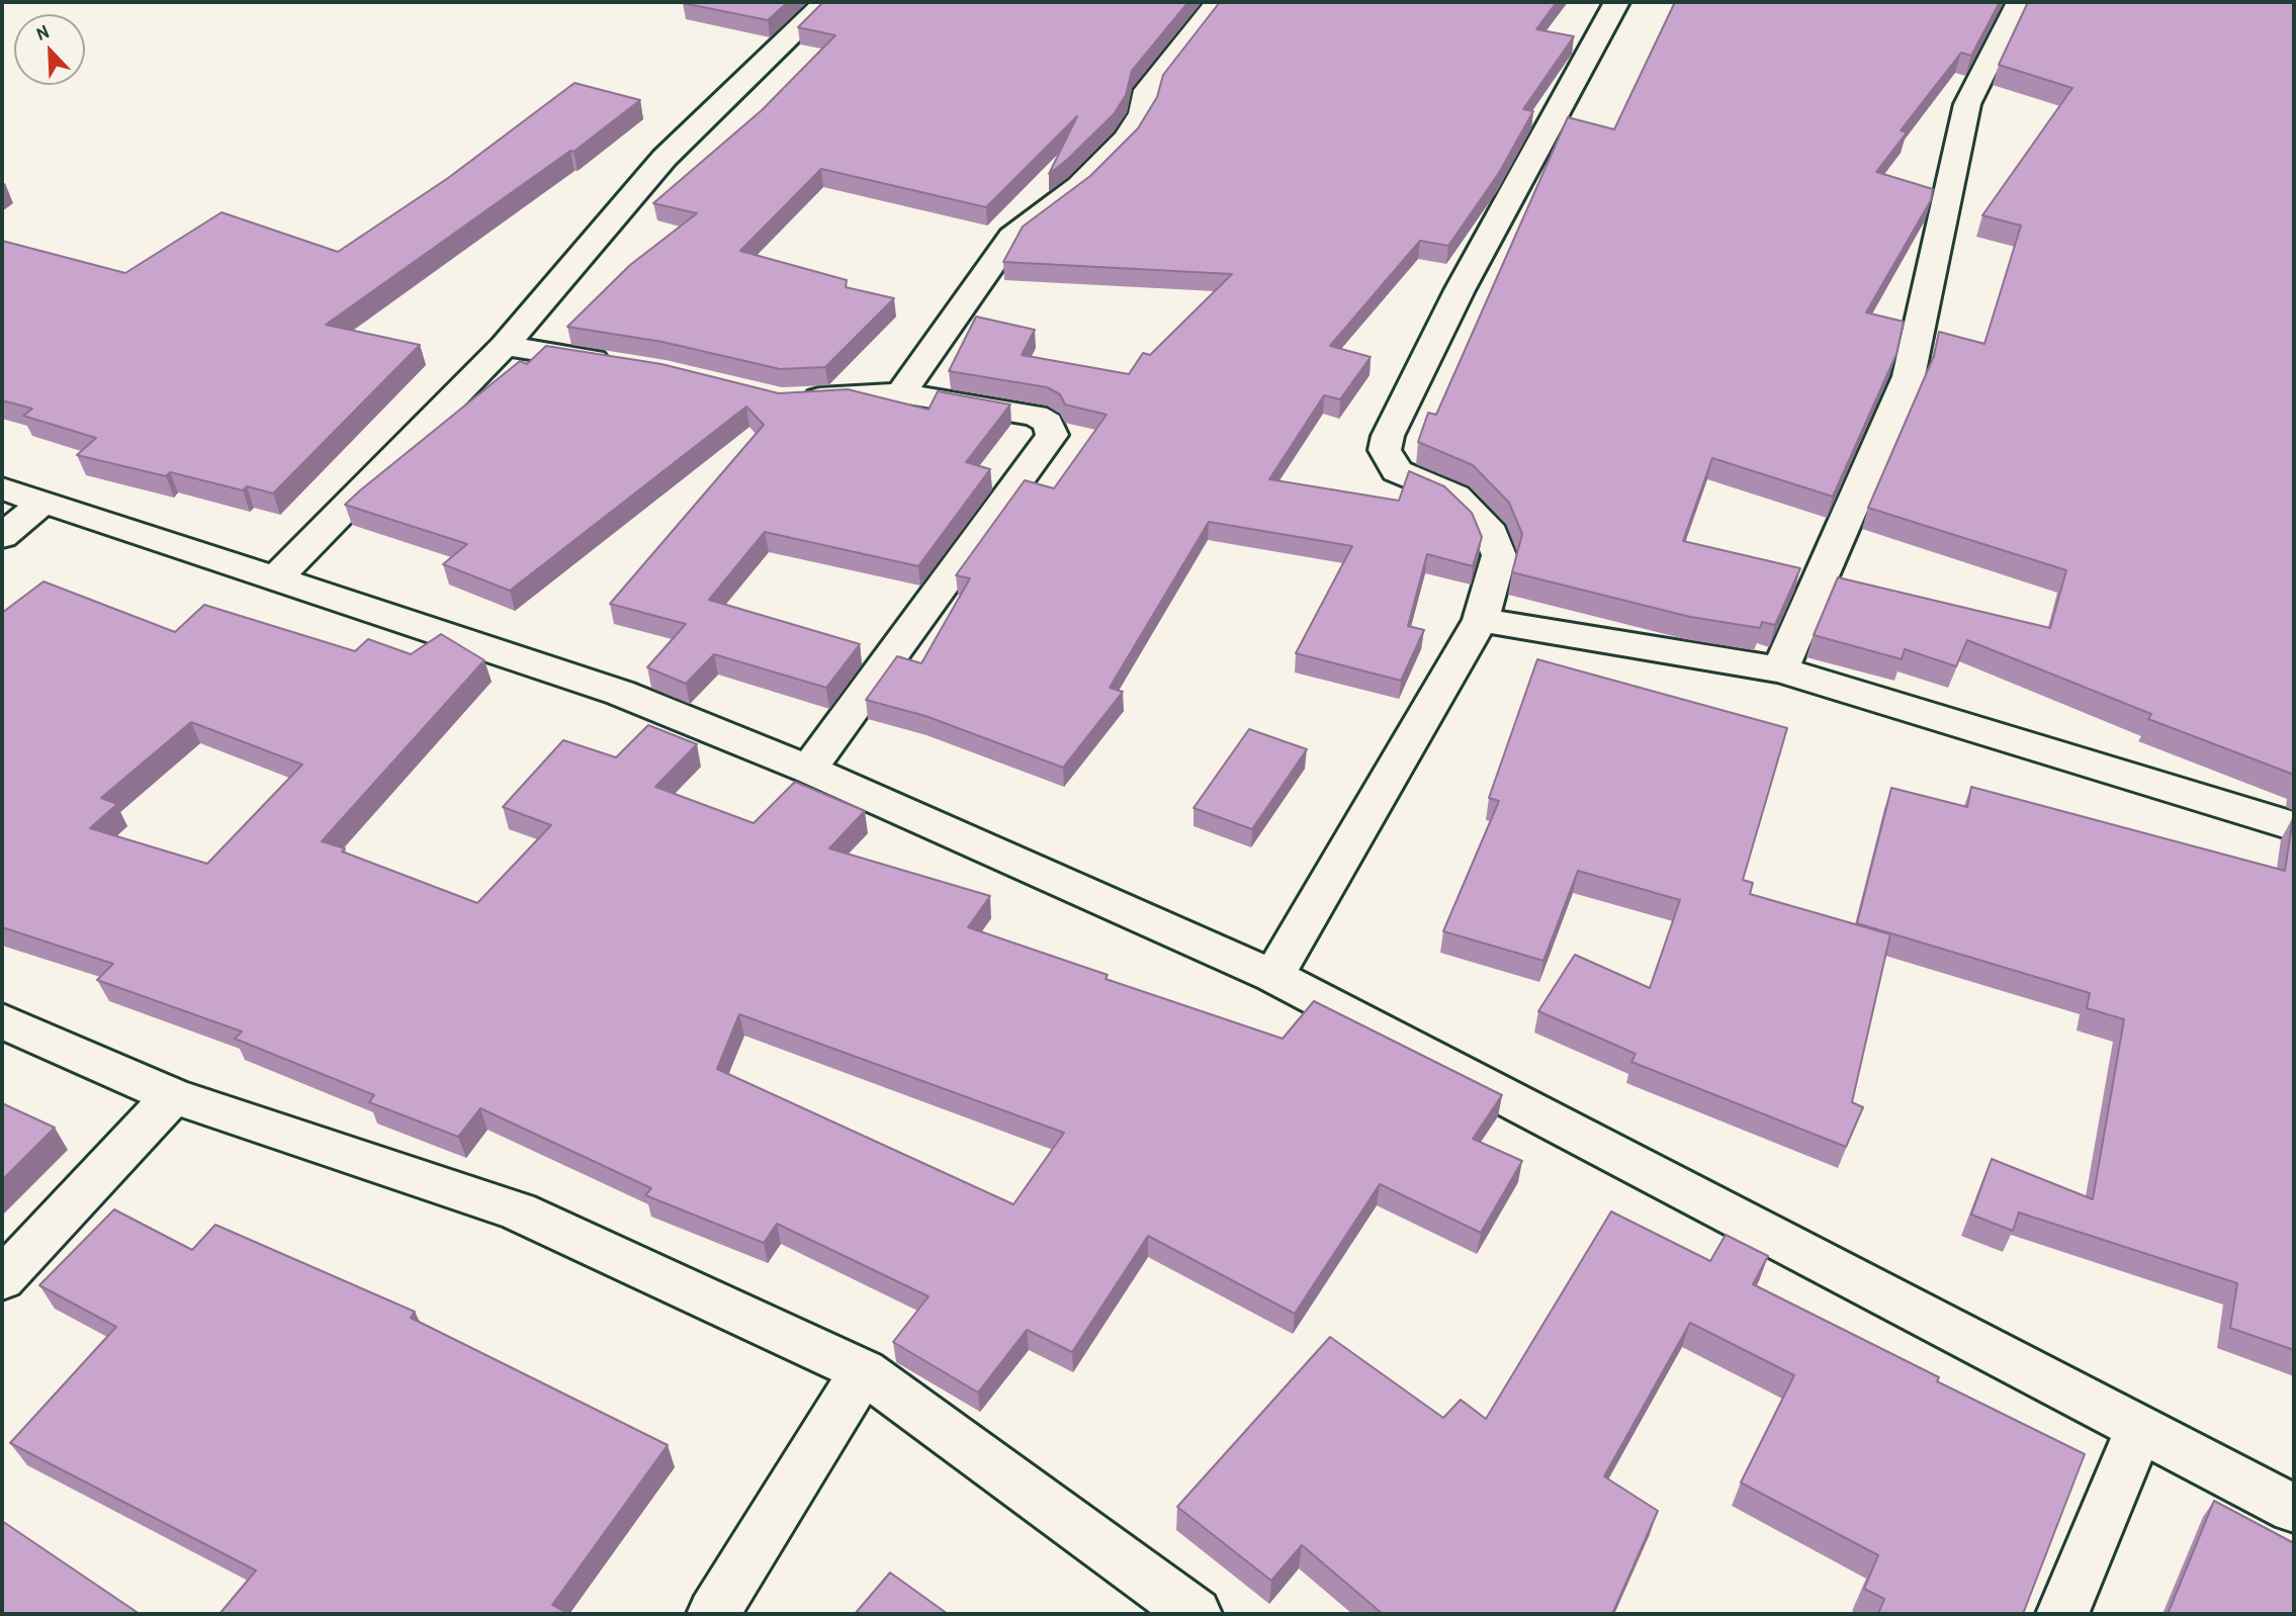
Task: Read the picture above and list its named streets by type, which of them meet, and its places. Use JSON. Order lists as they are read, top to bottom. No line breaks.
{"north":"top left"}
